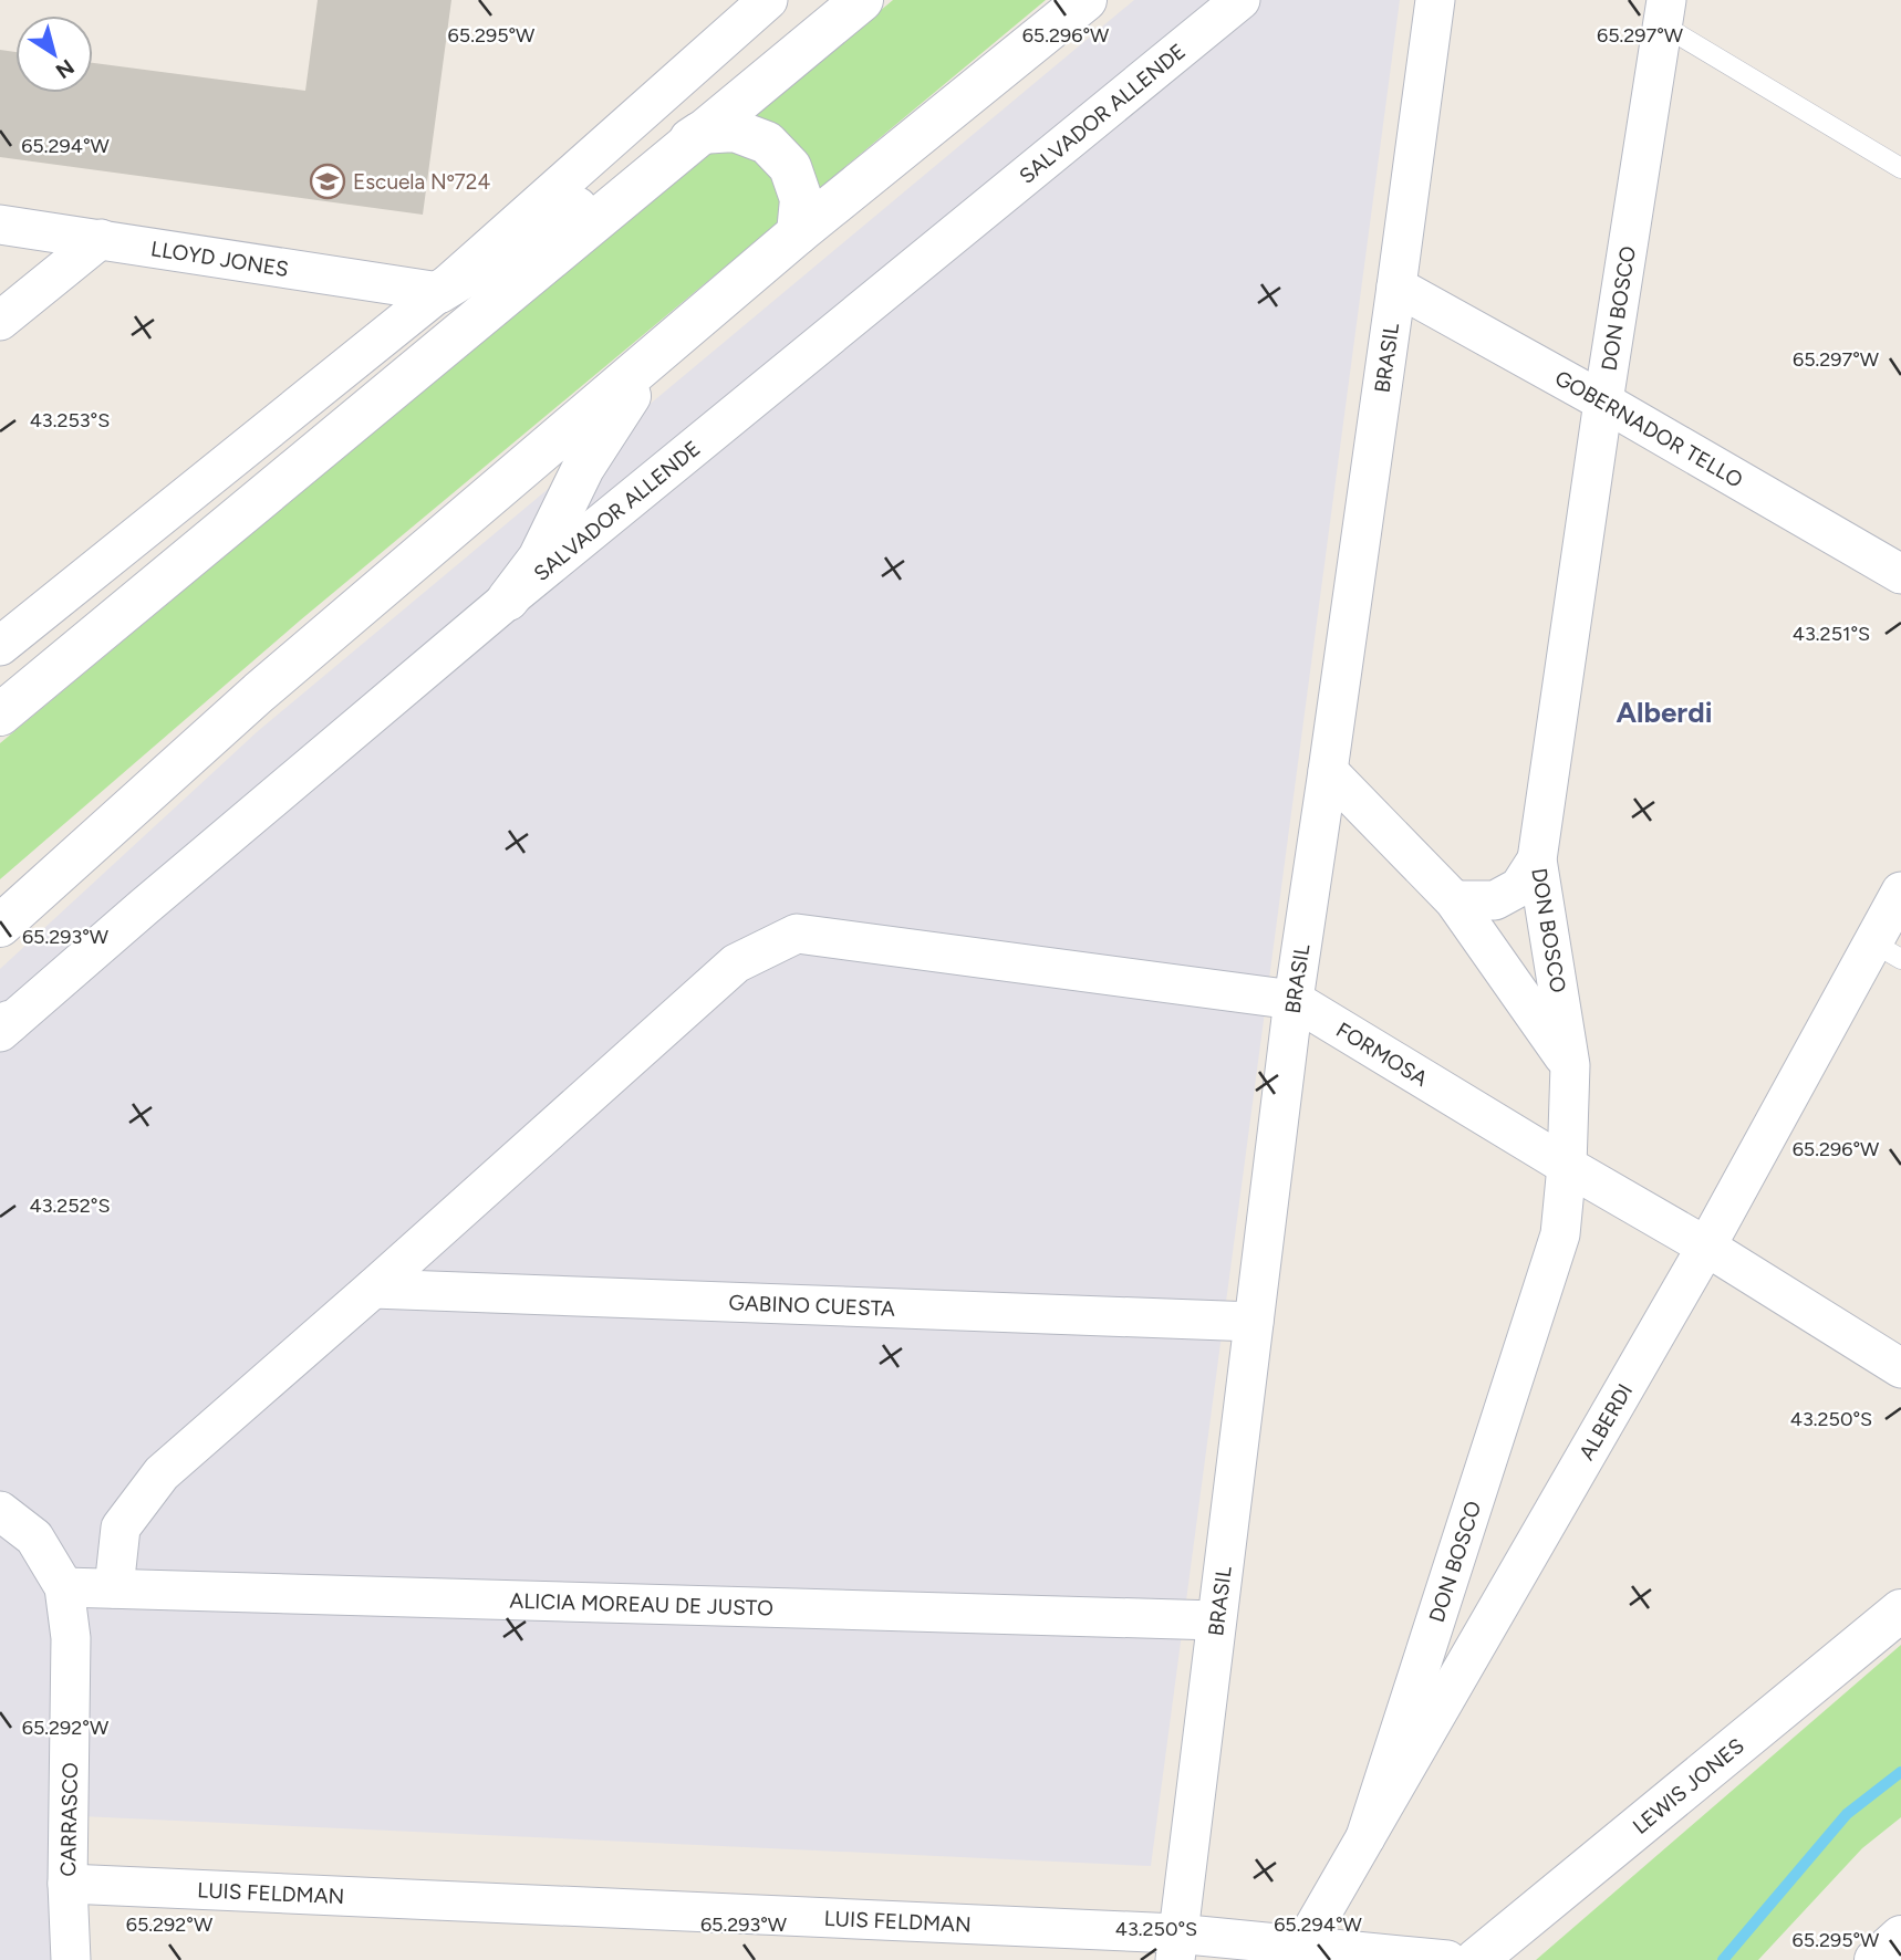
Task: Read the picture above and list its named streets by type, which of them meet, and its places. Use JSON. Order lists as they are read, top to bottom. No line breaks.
{"streets":{"main road":["LEWIS JONES"],"street":["SALVADOR ALLENDE","LLOYD JONES","DON BOSCO","BRASIL","GOBERNADOR TELLO","FORMOSA","GABINO CUESTA","ALBERDI","ALICIA MOREAU DE JUSTO","CARRASCO","LUIS FELDMAN"]},"crossings":[["DON BOSCO","GOBERNADOR TELLO"],["DON BOSCO","FORMOSA"],["DON BOSCO","ALBERDI"],["BRASIL","GOBERNADOR TELLO"],["BRASIL","FORMOSA"],["BRASIL","GABINO CUESTA"],["BRASIL","ALICIA MOREAU DE JUSTO"],["BRASIL","LUIS FELDMAN"],["FORMOSA","GABINO CUESTA"],["FORMOSA","ALBERDI"],["ALBERDI","LUIS FELDMAN"],["ALICIA MOREAU DE JUSTO","CARRASCO"],["CARRASCO","LUIS FELDMAN"]],"districts":["Alberdi"],"places":{"school or university":["Escuela Nº724"]},"north":"bottom right","coordinates":["65.295°W","65.296°W","65.297°W","65.294°W","43.253°S","43.251°S","65.293°W","43.252°S","43.250°S","65.292°W"]}
